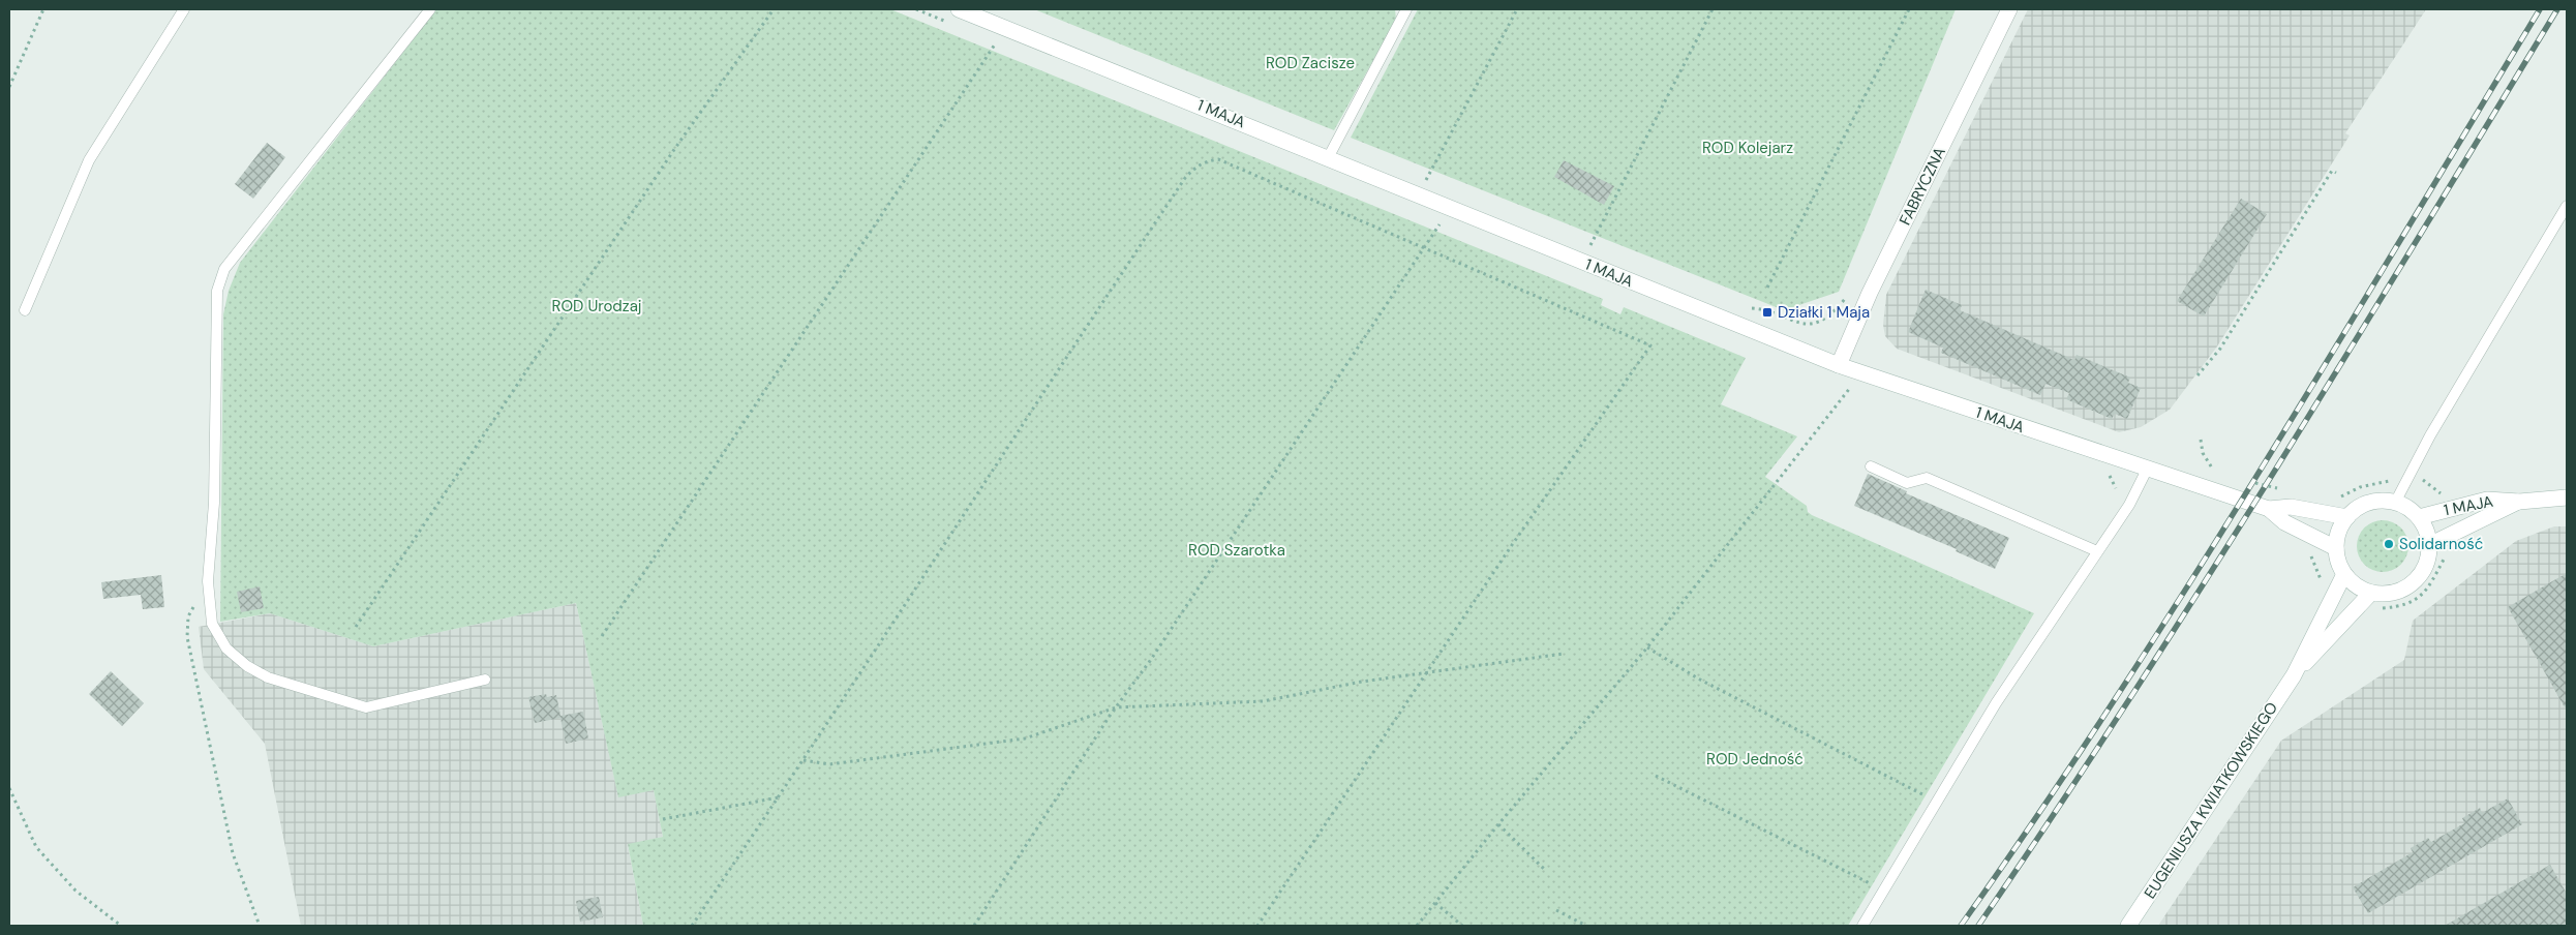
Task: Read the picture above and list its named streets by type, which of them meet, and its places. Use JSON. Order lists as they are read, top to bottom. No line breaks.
{"streets":{"street":["1 MAJA","FABRYCZNA","EUGENIUSZA KWIATKOWSKIEGO"]},"crossings":[["1 MAJA","FABRYCZNA"],["1 MAJA","EUGENIUSZA KWIATKOWSKIEGO"]],"parks":["ROD Zacisze","ROD Kolejarz","ROD Urodzaj","ROD Szarotka","ROD Jedność"],"places":{"transit":["Działki 1 Maja"],"other":["Solidarność"]}}
